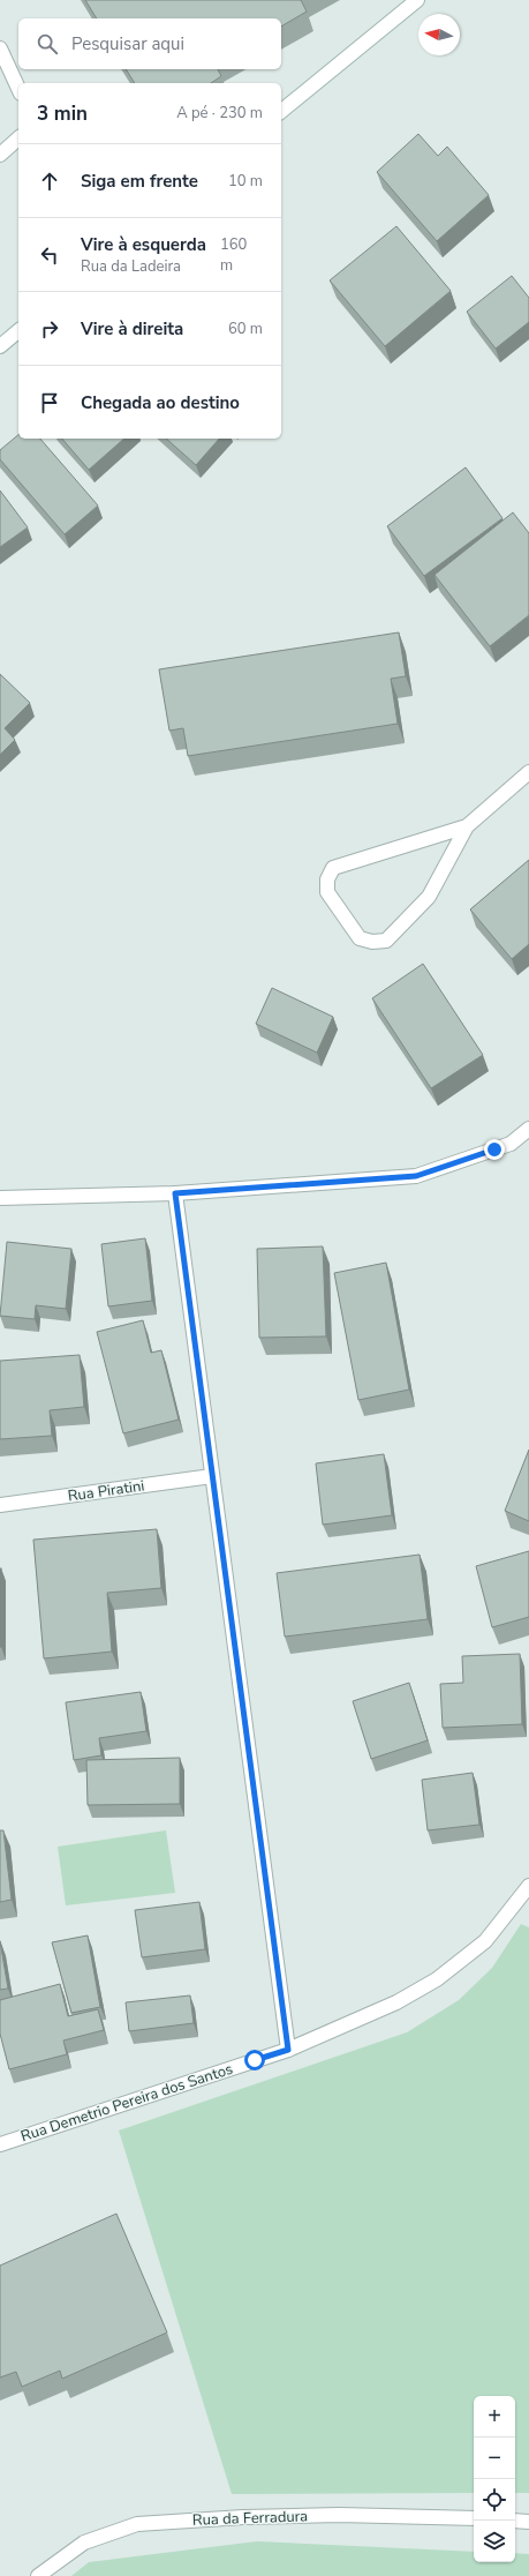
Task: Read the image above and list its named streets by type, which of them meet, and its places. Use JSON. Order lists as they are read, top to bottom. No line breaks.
{"streets":{"street":["Rua Piratini","Rua Demetrio Pereira dos Santos","Rua da Ferradura"]},"north":"left","page":{"search":"Pesquisar aqui","heading":["3 min","A pé · 230 m"],"list":[["Siga em frente","10 m"],["Vire à esquerda","Rua da Ladeira","160 m"],["Vire à direita","60 m"],"Chegada ao destino"],"map_buttons":["+","−"]}}
